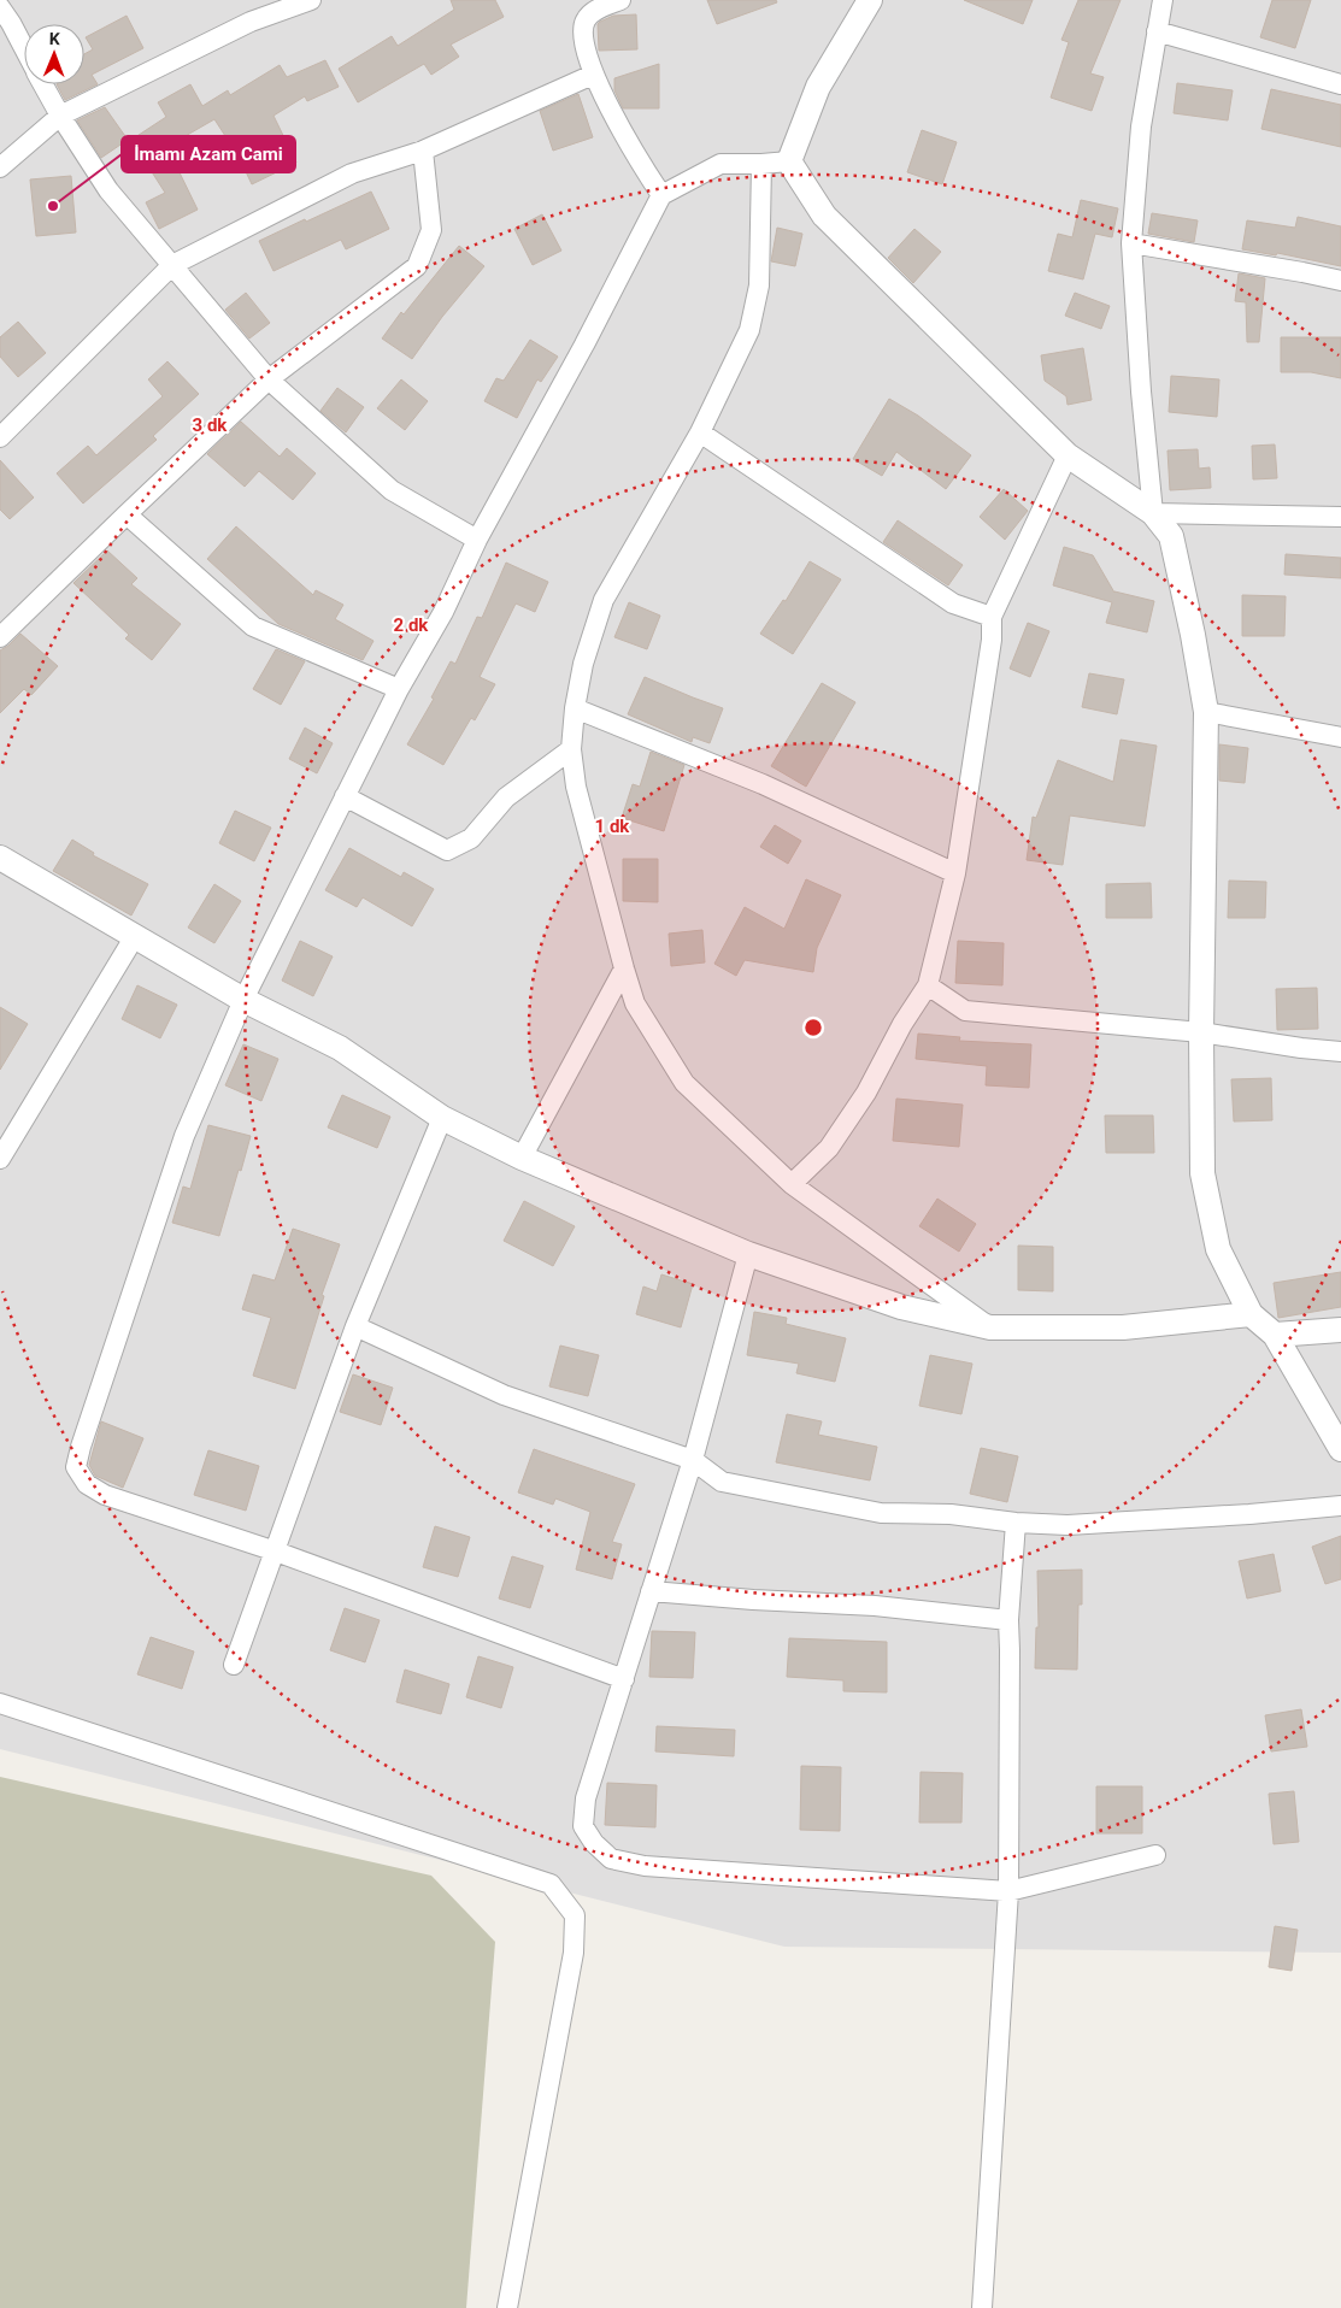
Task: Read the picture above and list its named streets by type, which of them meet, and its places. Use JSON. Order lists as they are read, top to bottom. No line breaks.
{"places":["İmamı Azam Cami"],"north":"top","rings":["3 dk","2 dk","1 dk"]}
